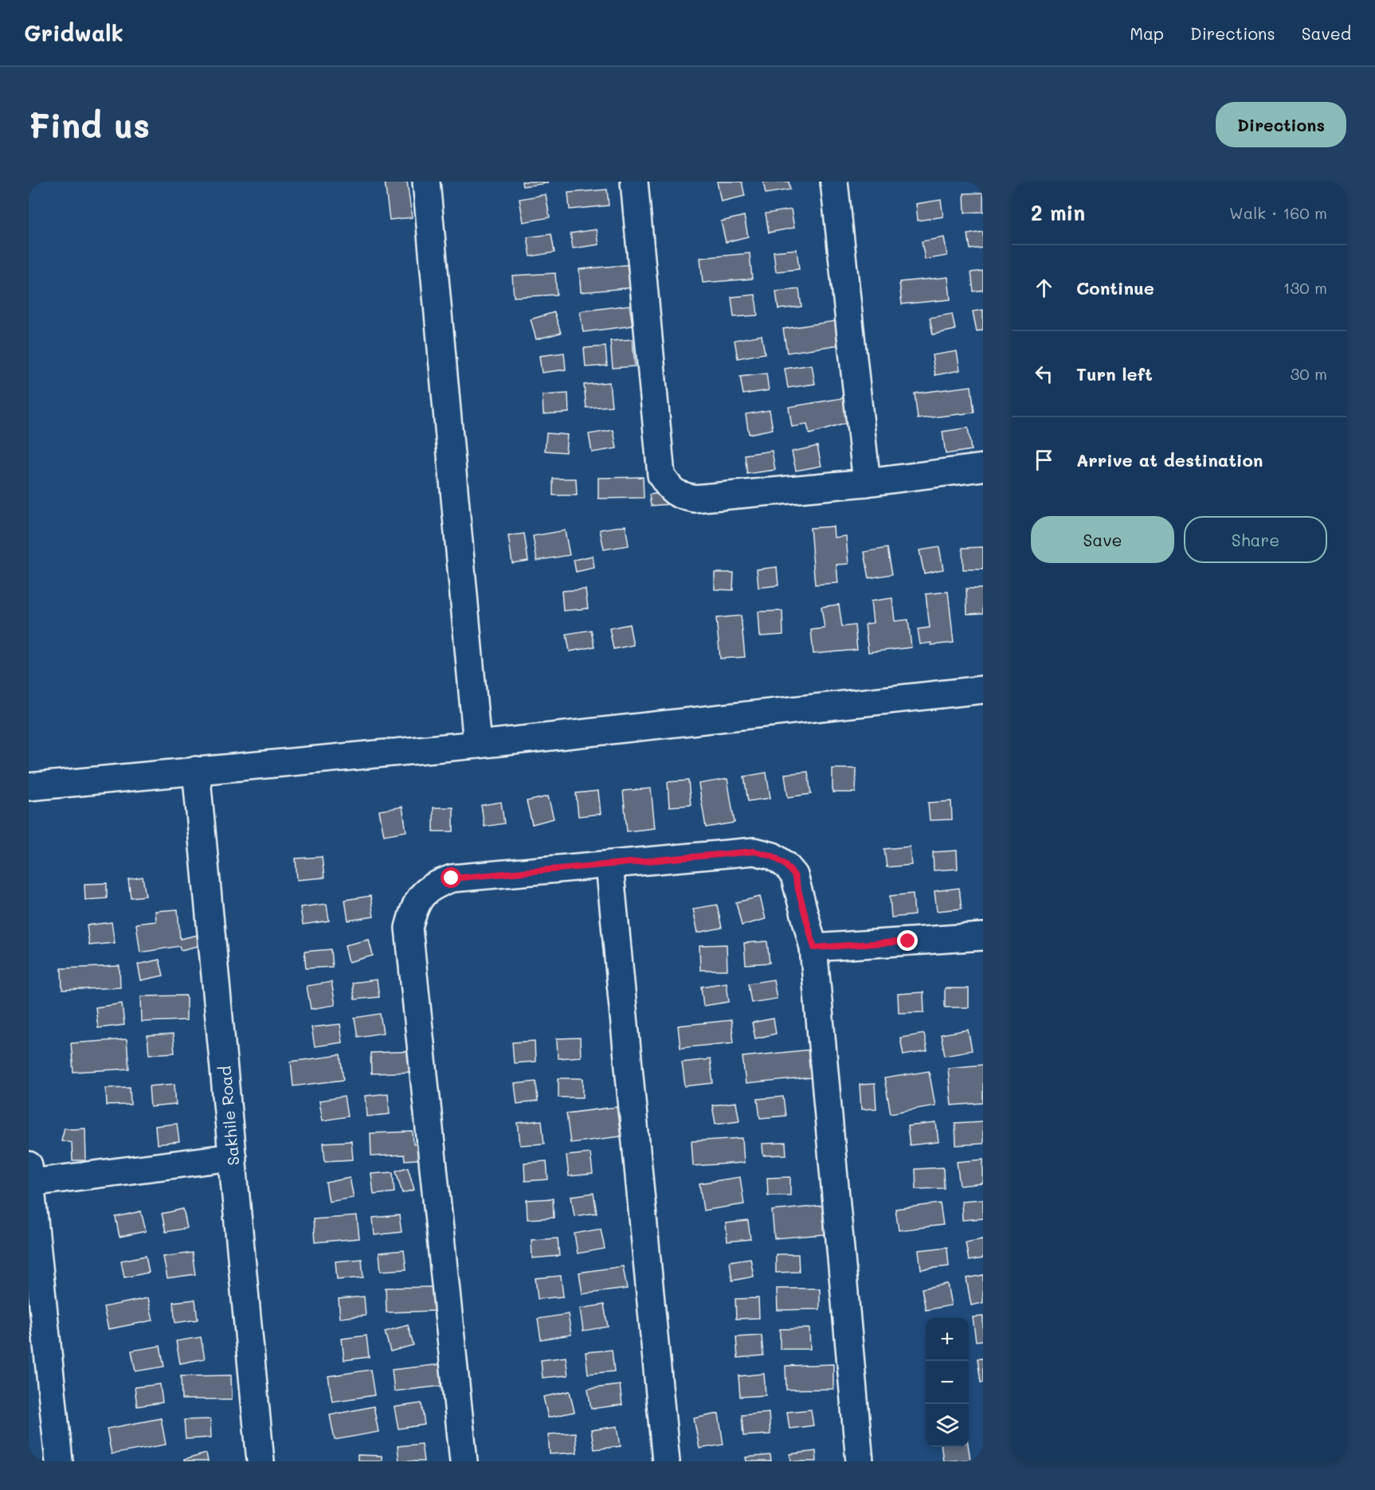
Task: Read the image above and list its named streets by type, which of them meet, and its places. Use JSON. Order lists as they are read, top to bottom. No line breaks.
{"streets":{"street":["Sakhile Road"]},"page":{"header":"Gridwalk","nav":["Map","Directions","Saved"],"buttons":["Directions",["Save","Share"]],"title":"Find us","heading":["2 min","Walk · 160 m"],"list":[["Continue","130 m"],["Turn left","30 m"],"Arrive at destination"],"map_buttons":["+","−"]}}
